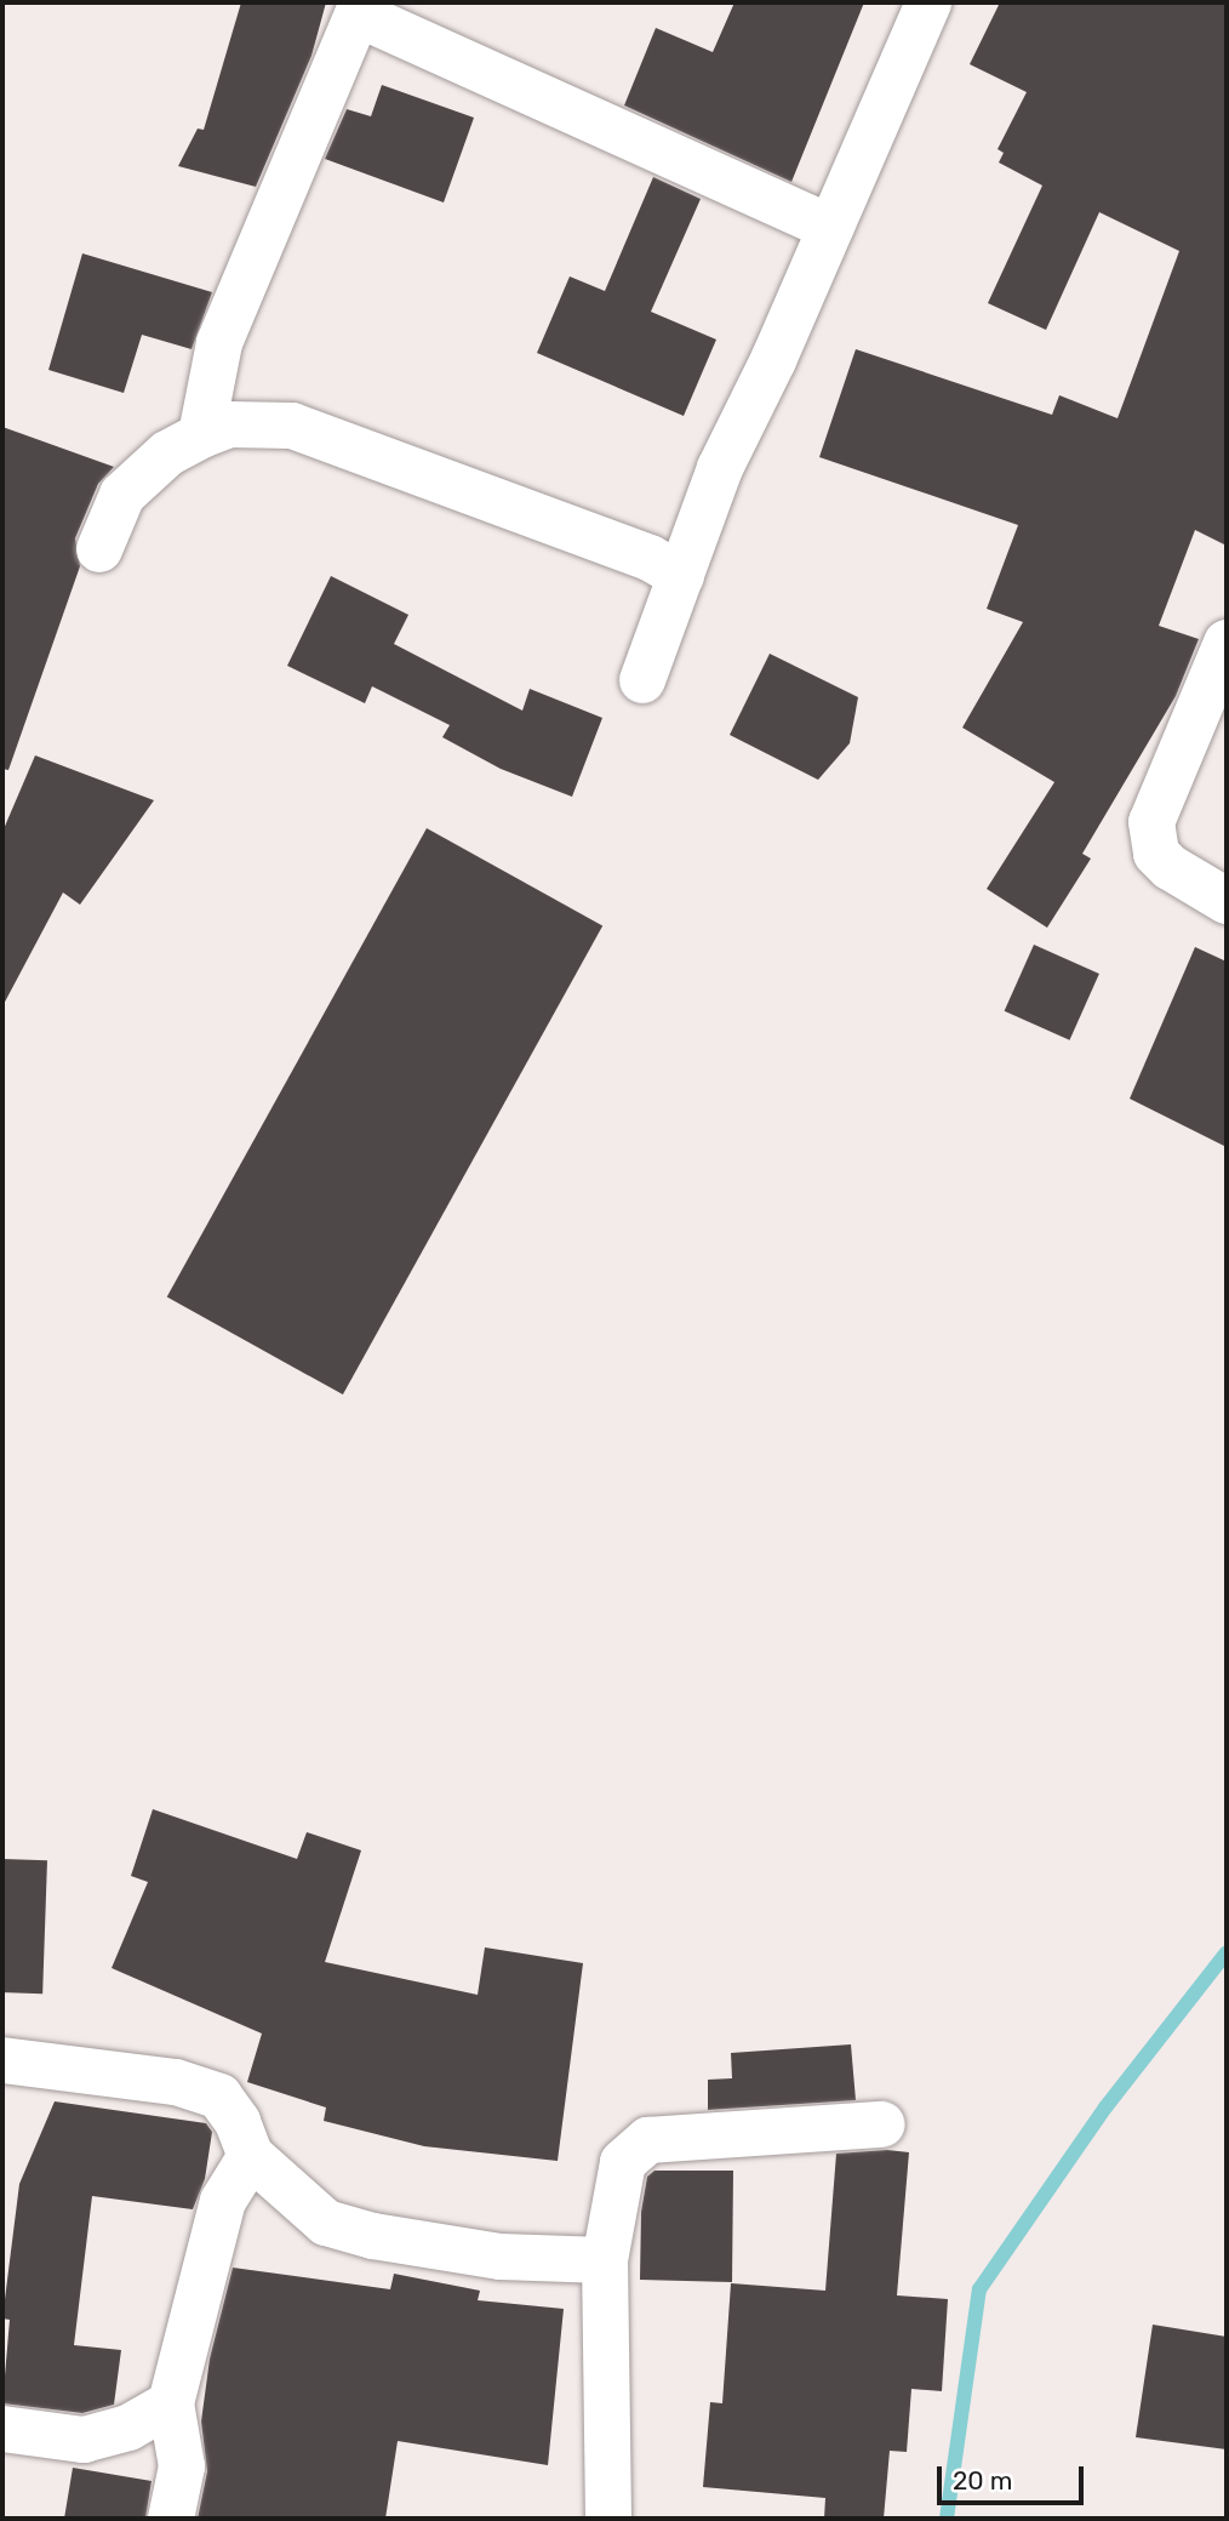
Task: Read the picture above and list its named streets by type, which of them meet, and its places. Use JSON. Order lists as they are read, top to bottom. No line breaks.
{"scale_bar":"20 m"}
